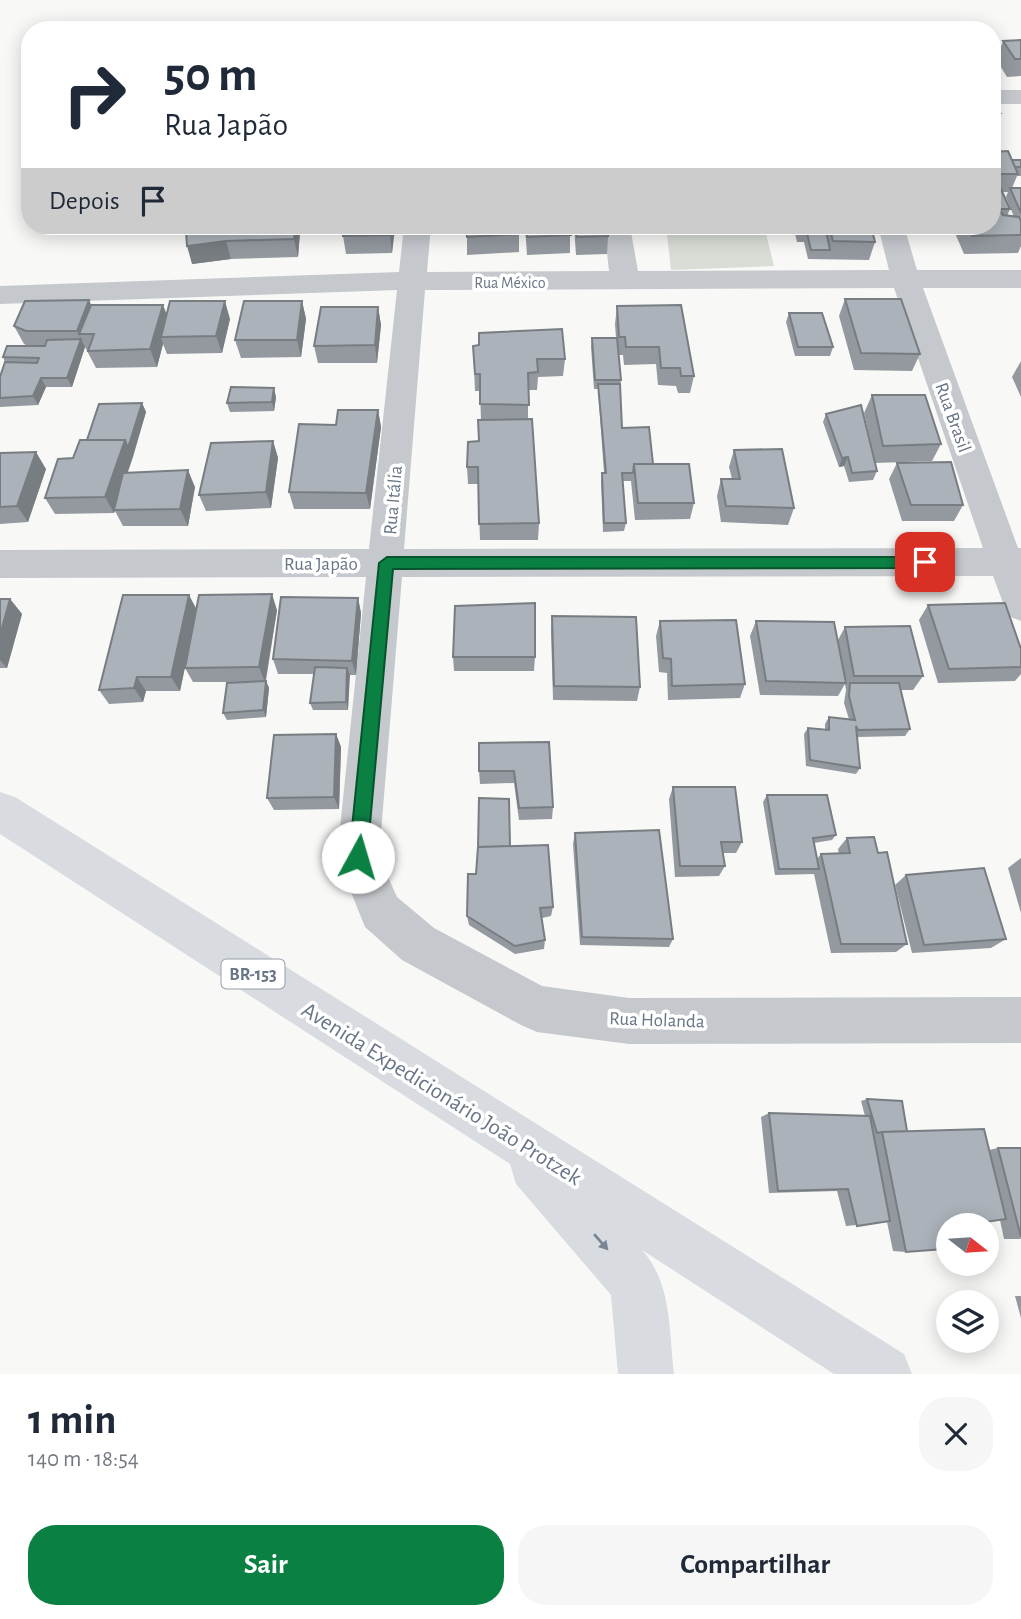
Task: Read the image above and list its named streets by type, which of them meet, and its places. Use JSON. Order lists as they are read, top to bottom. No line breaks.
{"streets":{"highway":["BR-153","Avenida Expedicionário João Protzek"],"street":["Rua México","Rua Brasil","Rua Itália","Rua Japão","Rua Holanda"]},"crossings":[["Rua México","Rua Brasil"],["Rua México","Rua Itália"],["Rua Brasil","Rua Japão"],["Rua Itália","Rua Japão"],["Rua Itália","Rua Holanda"]],"north":"right","page":{"turn":["50 m","Rua Japão"],"then":"Depois","heading":["1 min","140 m · 18:54"],"buttons":["Sair","Compartilhar"]}}
